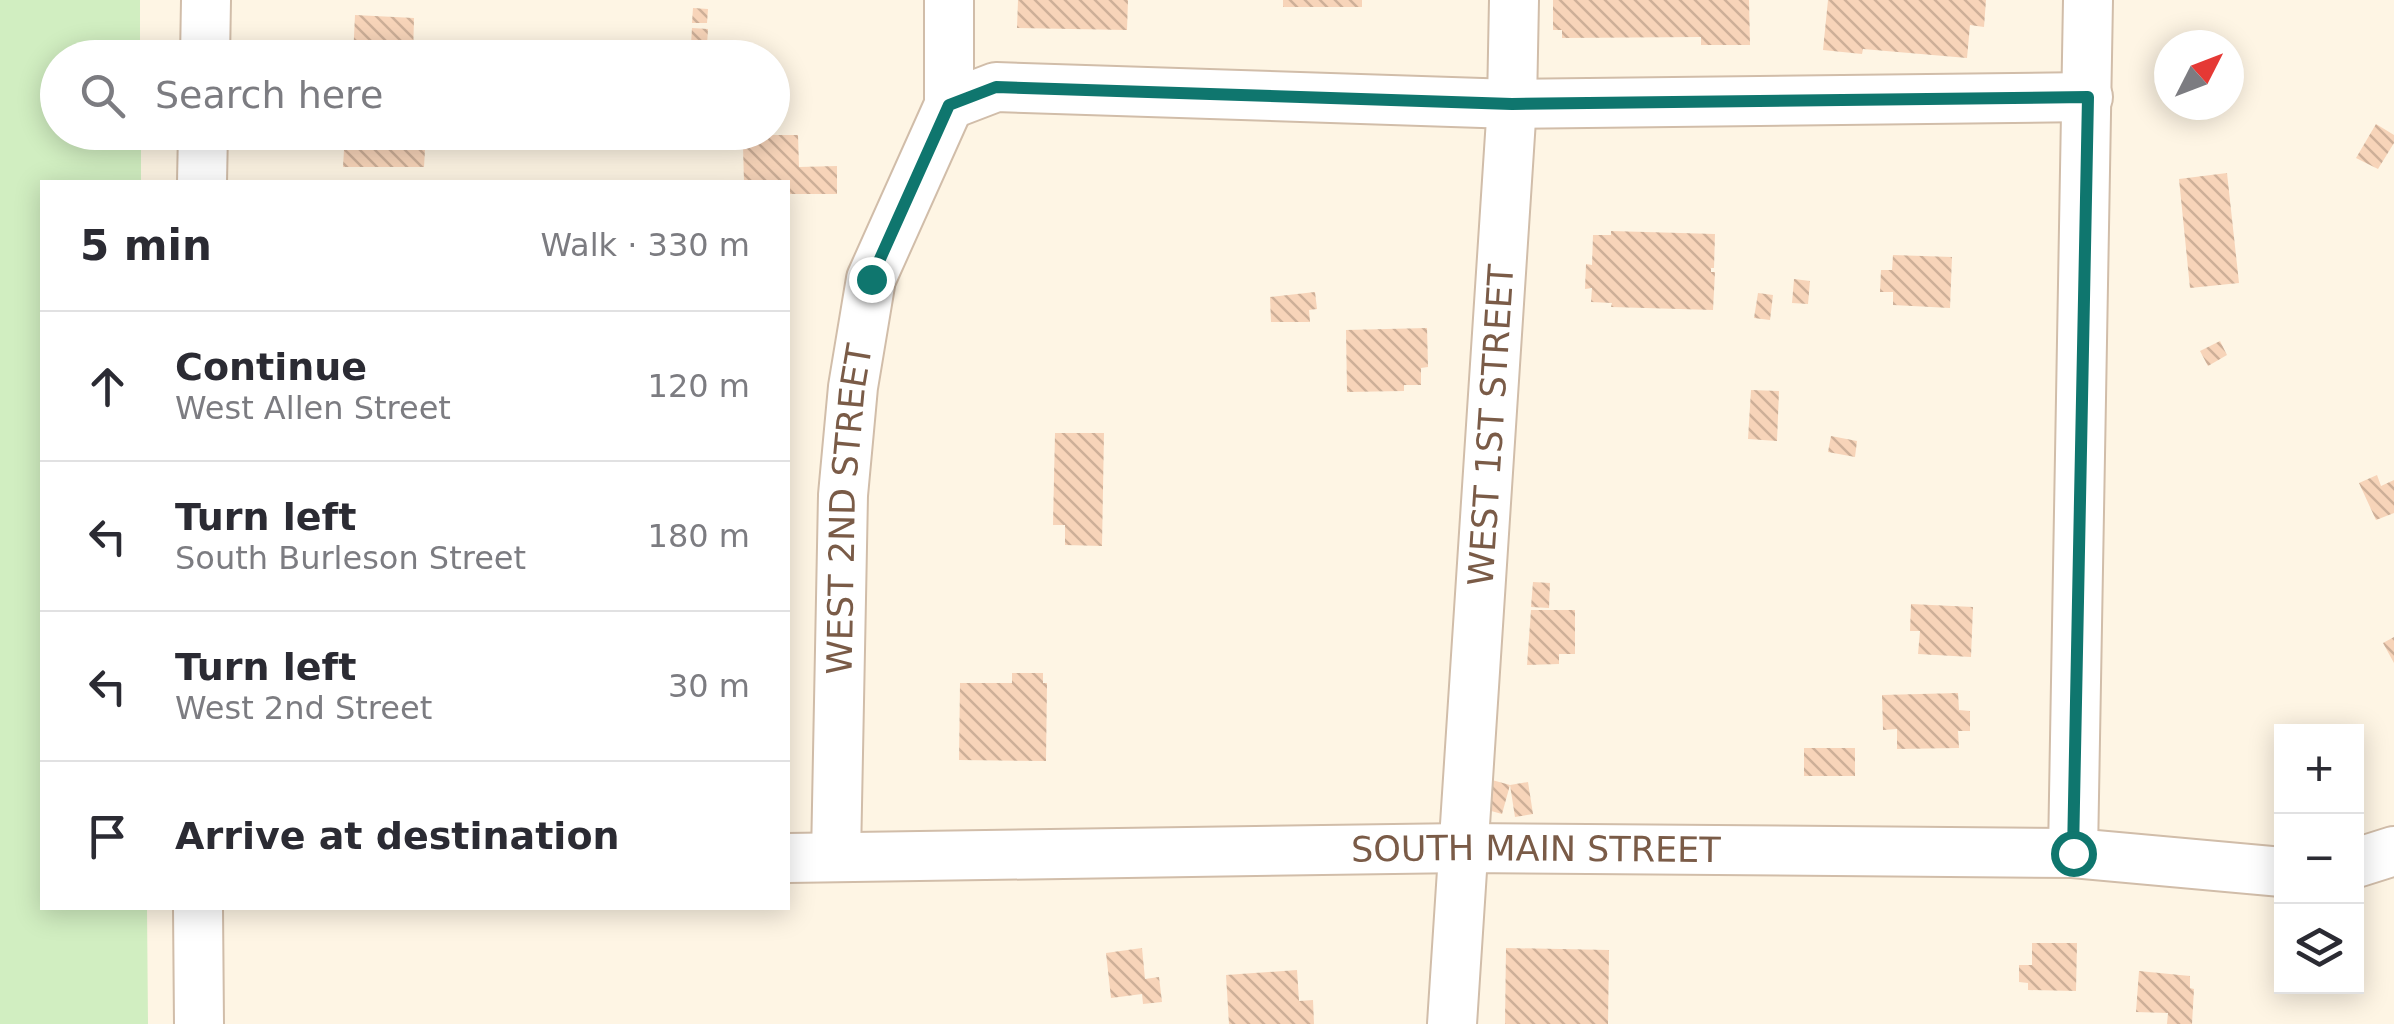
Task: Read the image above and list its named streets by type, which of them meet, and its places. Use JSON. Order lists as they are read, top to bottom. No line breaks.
{"streets":{"street":["WEST 1ST STREET","WEST 2ND STREET","SOUTH MAIN STREET"]},"crossings":[["WEST 1ST STREET","SOUTH MAIN STREET"],["WEST 2ND STREET","SOUTH MAIN STREET"]],"north":"top right","page":{"search":"Search here","heading":["5 min","Walk · 330 m"],"list":[["Continue","West Allen Street","120 m"],["Turn left","South Burleson Street","180 m"],["Turn left","West 2nd Street","30 m"],"Arrive at destination"],"map_buttons":["+","−"]}}
